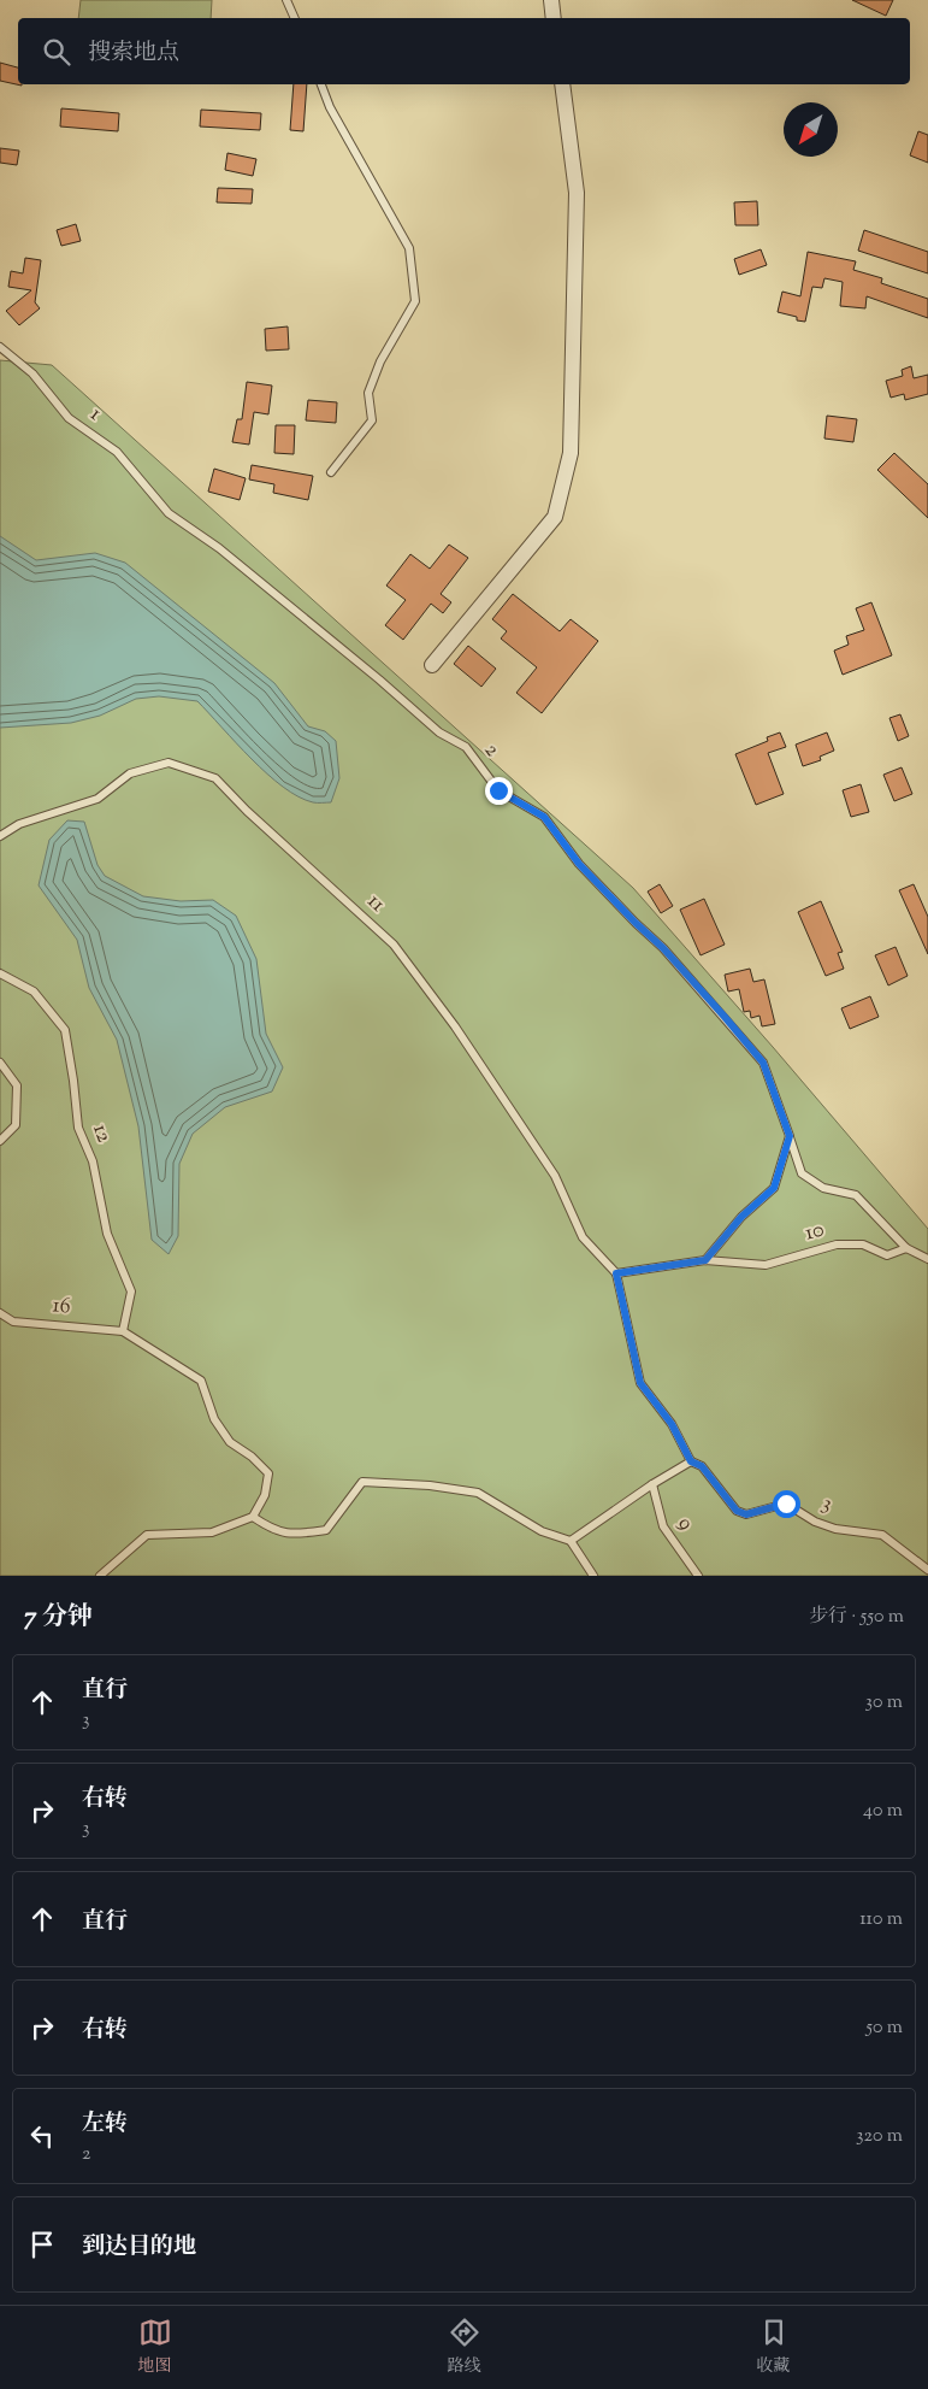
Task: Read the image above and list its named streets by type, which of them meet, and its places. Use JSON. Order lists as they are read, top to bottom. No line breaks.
{"streets":{"lane":["1","2","11","12","10","16","3","9"]},"crossings":[["1","2"],["2","10"],["11","10"],["12","16"]],"north":"bottom left","page":{"search":"搜索地点","heading":["7 分钟","步行 · 550 m"],"list":[["直行","3","30 m"],["右转","3","40 m"],["直行","110 m"],["右转","50 m"],["左转","2","320 m"],"到达目的地"],"nav":["地图","路线","收藏"]}}
